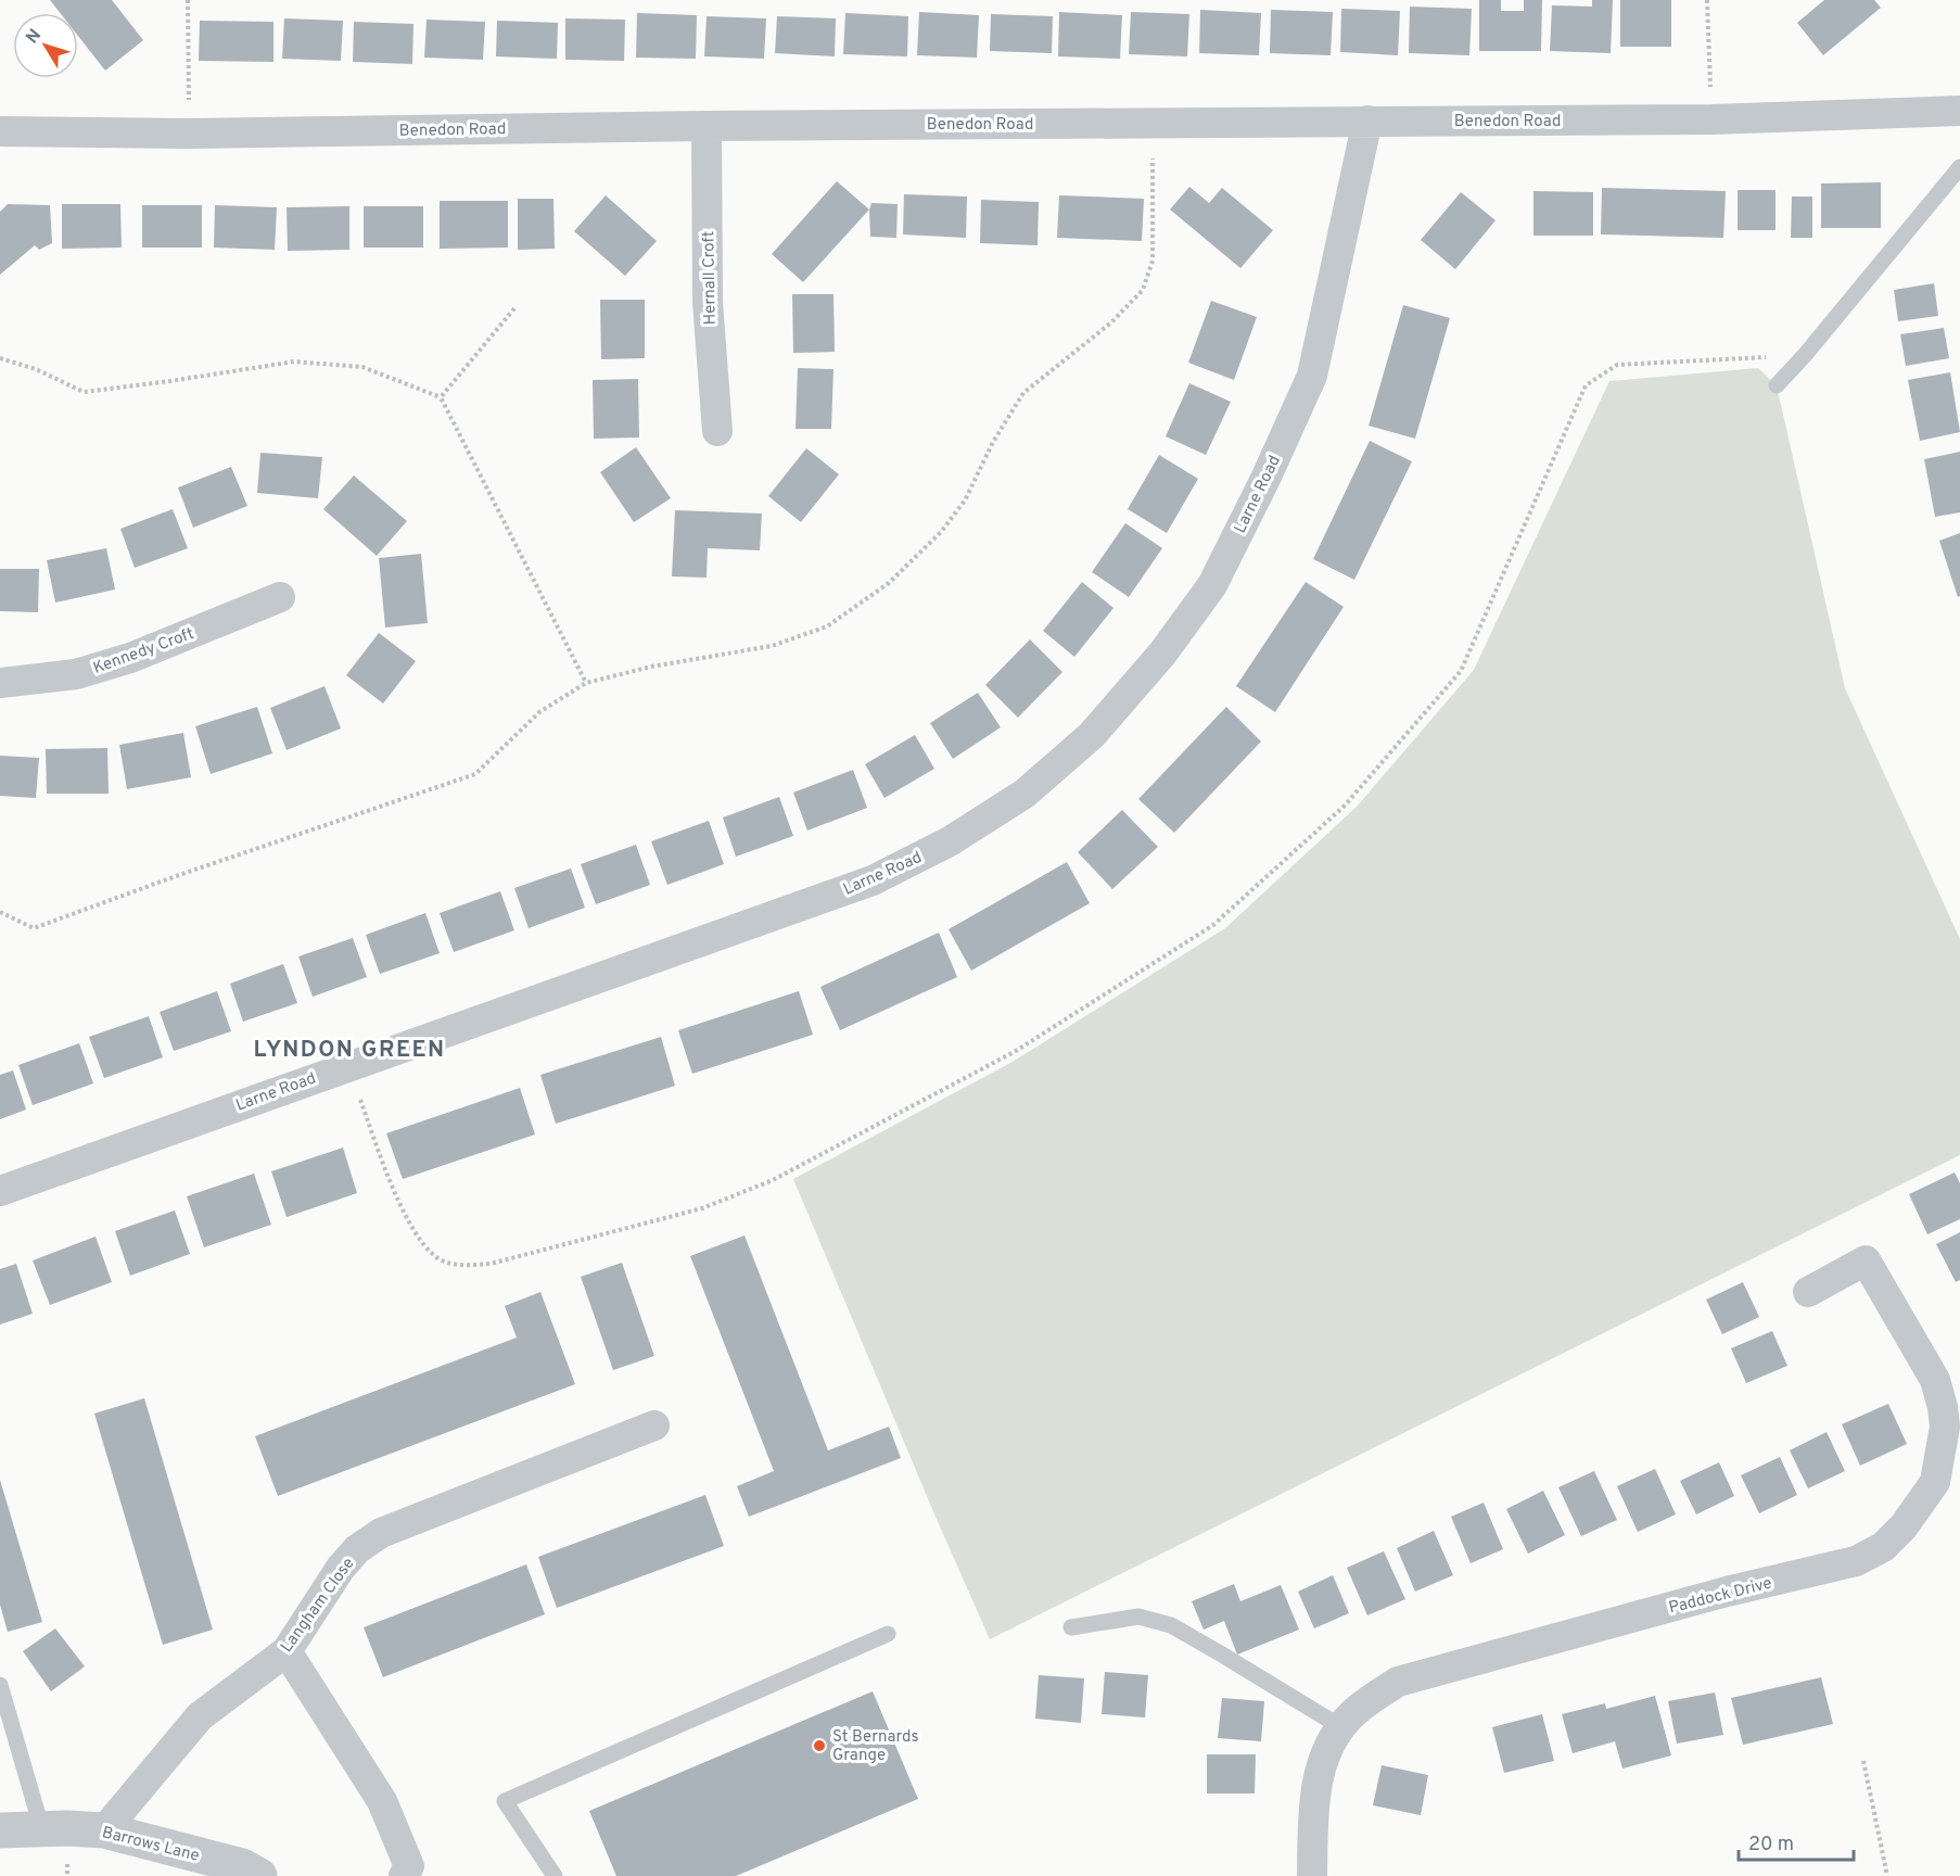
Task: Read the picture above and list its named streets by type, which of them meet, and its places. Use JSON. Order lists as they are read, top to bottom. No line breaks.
{"streets":{"street":["Benedon Road","Hernall Croft","Larne Road","Kennedy Croft","Paddock Drive","Langham Close","Barrows Lane"]},"crossings":[["Benedon Road","Hernall Croft"],["Benedon Road","Larne Road"],["Langham Close","Barrows Lane"]],"districts":["LYNDON GREEN"],"places":["St Bernards Grange"],"scale_bar":"20 m","north":"top left"}
